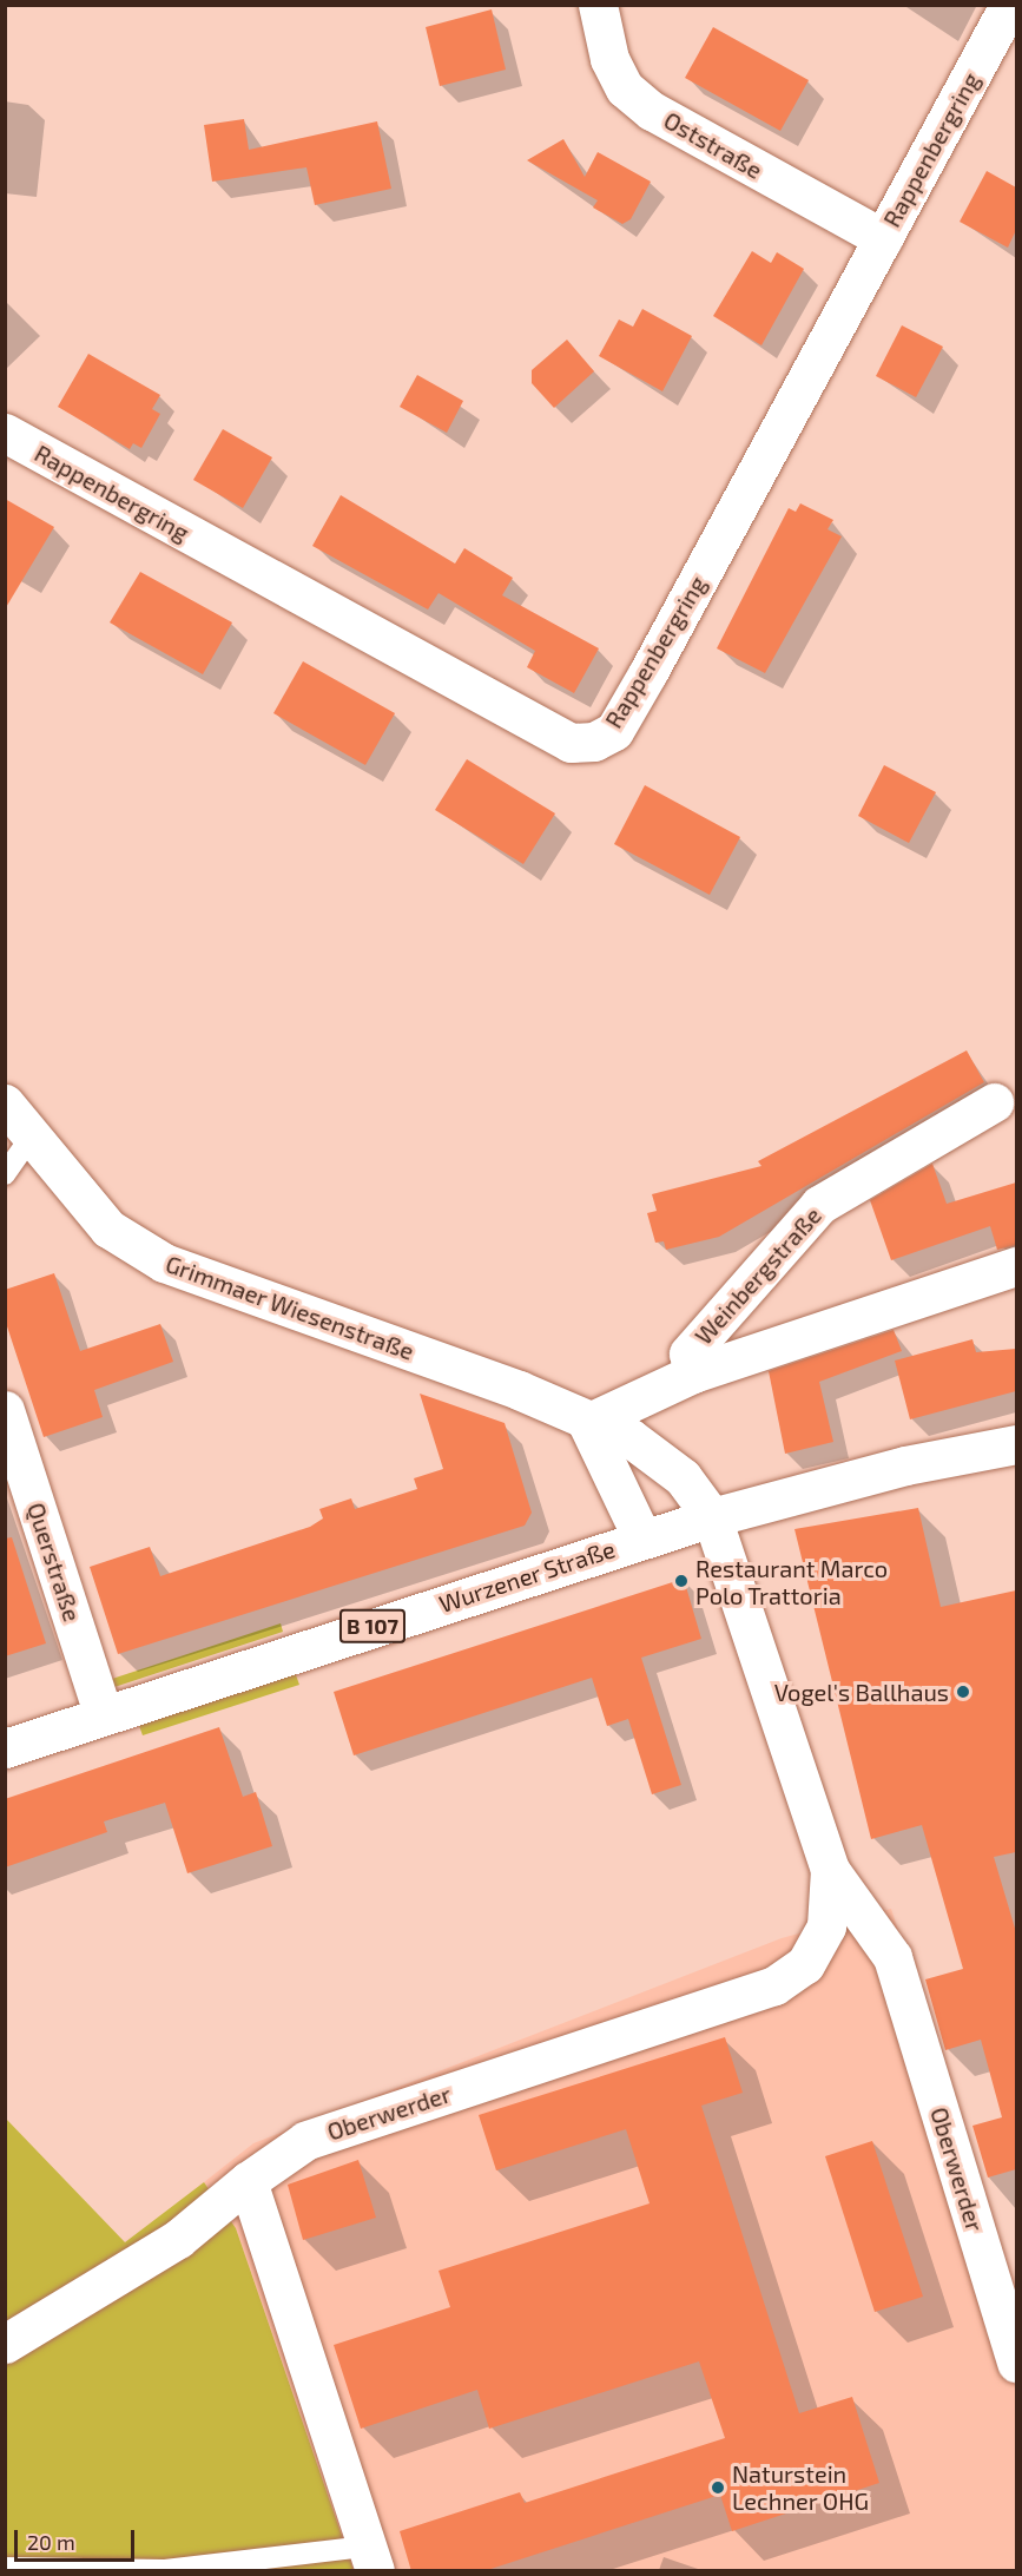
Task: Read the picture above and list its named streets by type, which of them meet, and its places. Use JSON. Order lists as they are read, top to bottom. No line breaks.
{"streets":{"street":["Oststraße","Rappenbergring","Weinbergstraße","Grimmaer Wiesenstraße","Querstraße","Wurzener Straße","B 107","Oberwerder"]},"crossings":[["Oststraße","Rappenbergring"],["Weinbergstraße","Grimmaer Wiesenstraße"],["Grimmaer Wiesenstraße","Wurzener Straße"],["Grimmaer Wiesenstraße","Oberwerder"],["Querstraße","Wurzener Straße"],["Wurzener Straße","Oberwerder"]],"places":["Restaurant Marco Polo Trattoria","Vogel's Ballhaus","Naturstein Lechner OHG"],"scale_bar":"20 m"}
